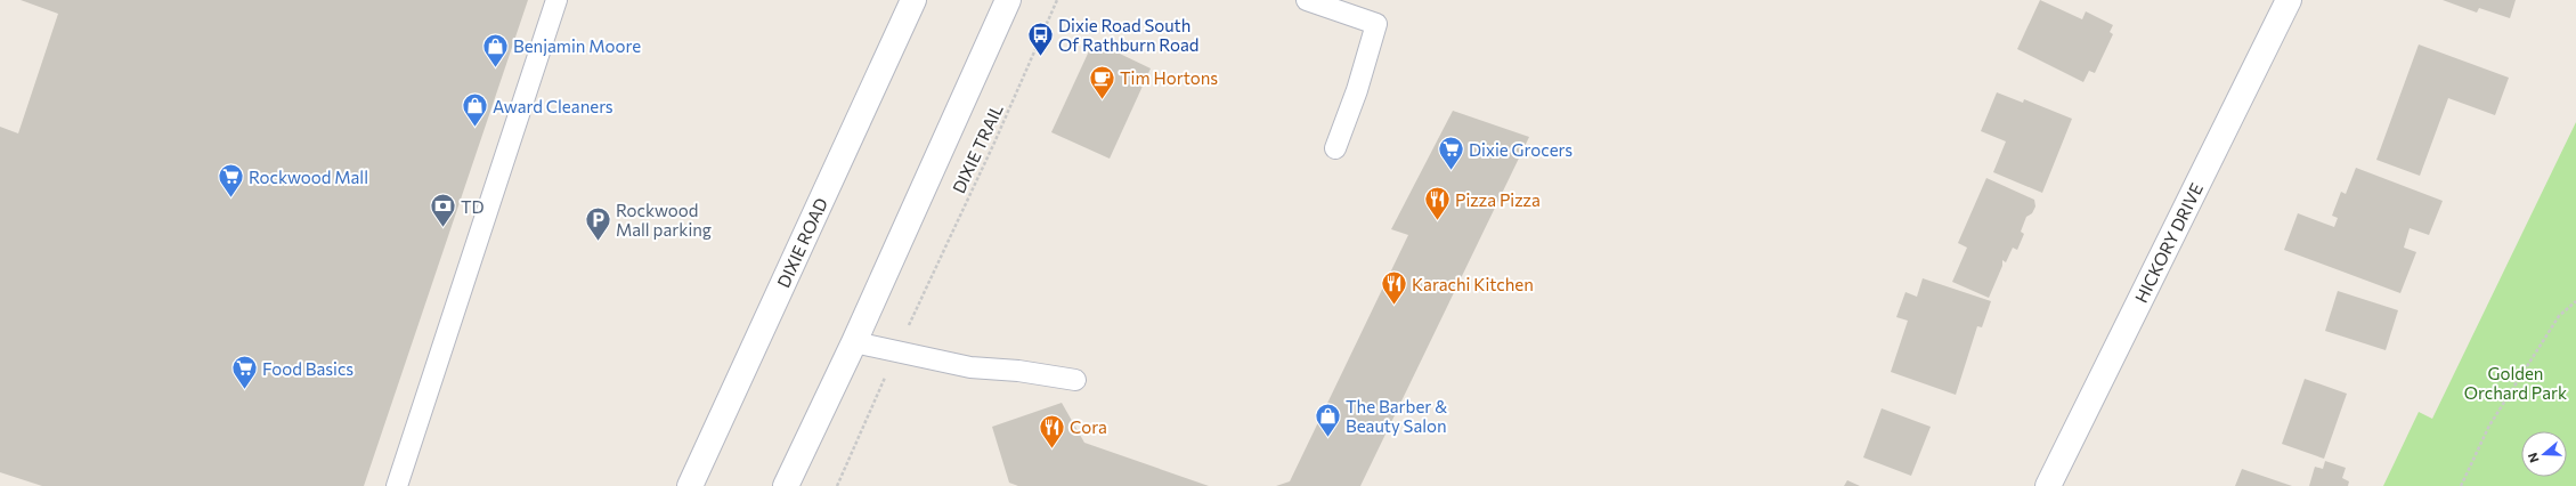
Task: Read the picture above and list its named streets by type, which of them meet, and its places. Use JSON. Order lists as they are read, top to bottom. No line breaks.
{"streets":{"main road":["DIXIE ROAD","HICKORY DRIVE"],"path":["DIXIE TRAIL"]},"parks":["Golden Orchard Park"],"places":{"bus stop":["Dixie Road South Of Rathburn Road"],"shop":["Benjamin Moore","Award Cleaners","The Barber & Beauty Salon"],"cafe":["Tim Hortons"],"supermarket":["Dixie Grocers","Rockwood Mall","Food Basics"],"restaurant":["Pizza Pizza","Karachi Kitchen","Cora"],"bank":["TD"],"parking":["Rockwood Mall parking"]},"north":"left"}
